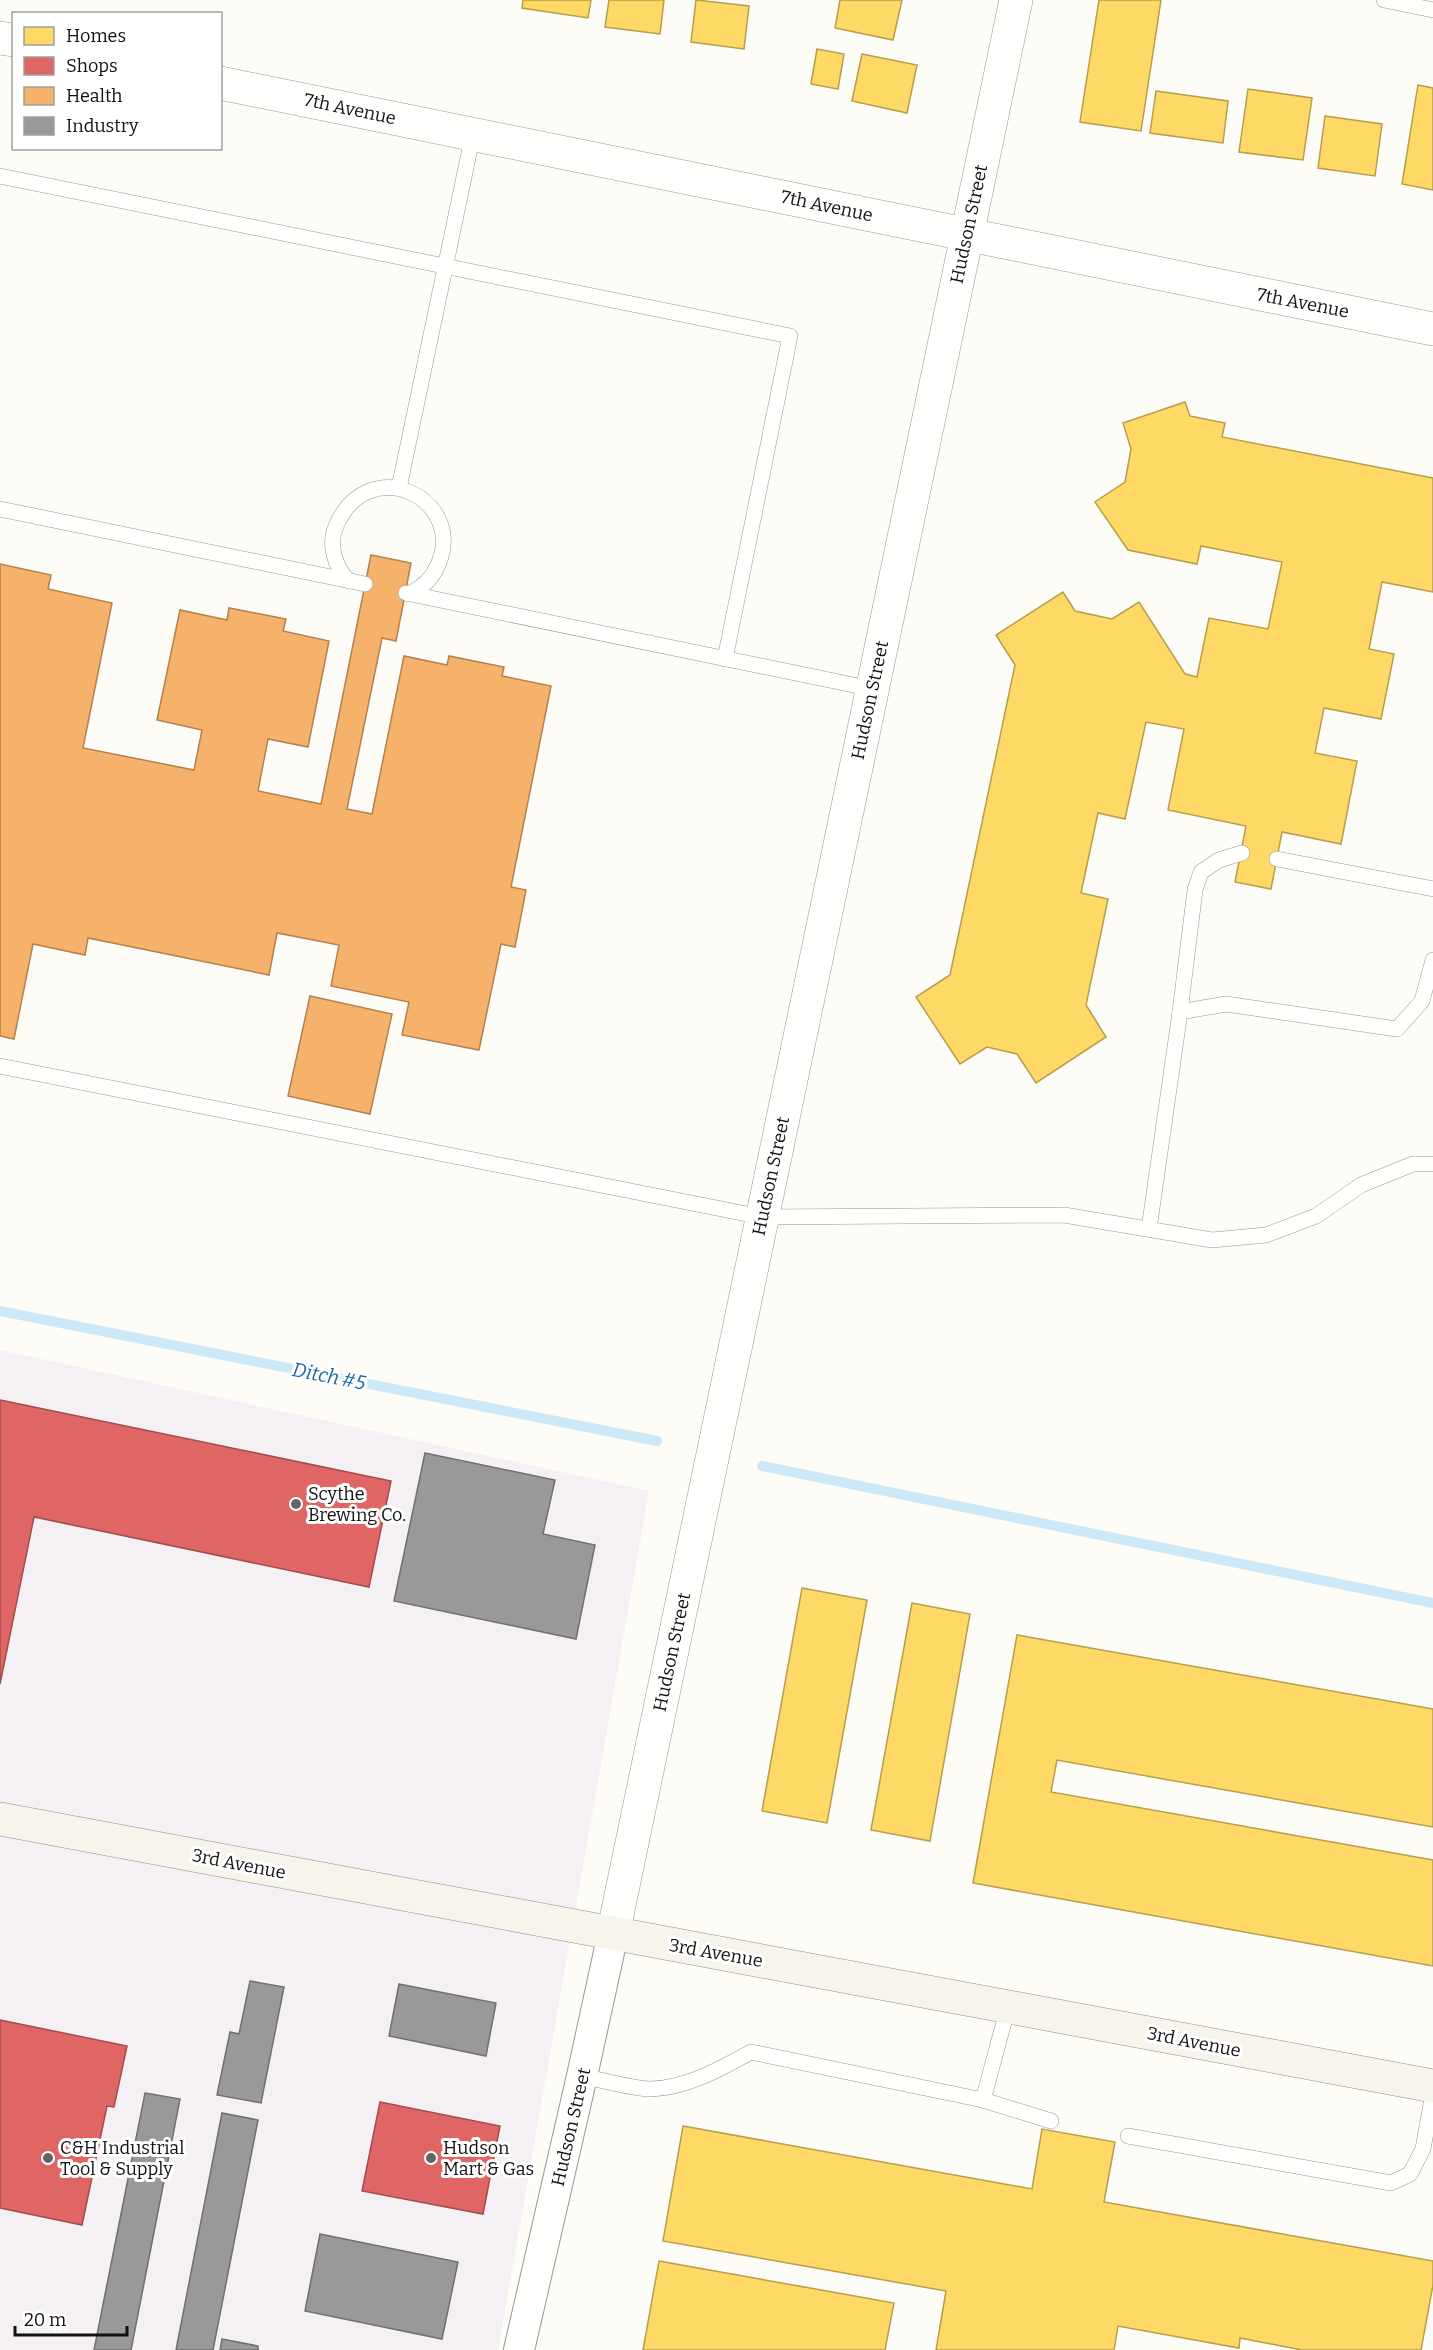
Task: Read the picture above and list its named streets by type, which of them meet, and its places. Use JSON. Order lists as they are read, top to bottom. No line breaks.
{"streets":{"main road":["3rd Avenue"],"street":["7th Avenue","Hudson Street"]},"crossings":[["7th Avenue","Hudson Street"],["Hudson Street","3rd Avenue"]],"water":["Ditch #5"],"places":["Scythe Brewing Co.","C&H Industrial Tool & Supply","Hudson Mart & Gas"],"legend":["Homes","Shops","Health","Industry"],"scale_bar":"20 m"}
